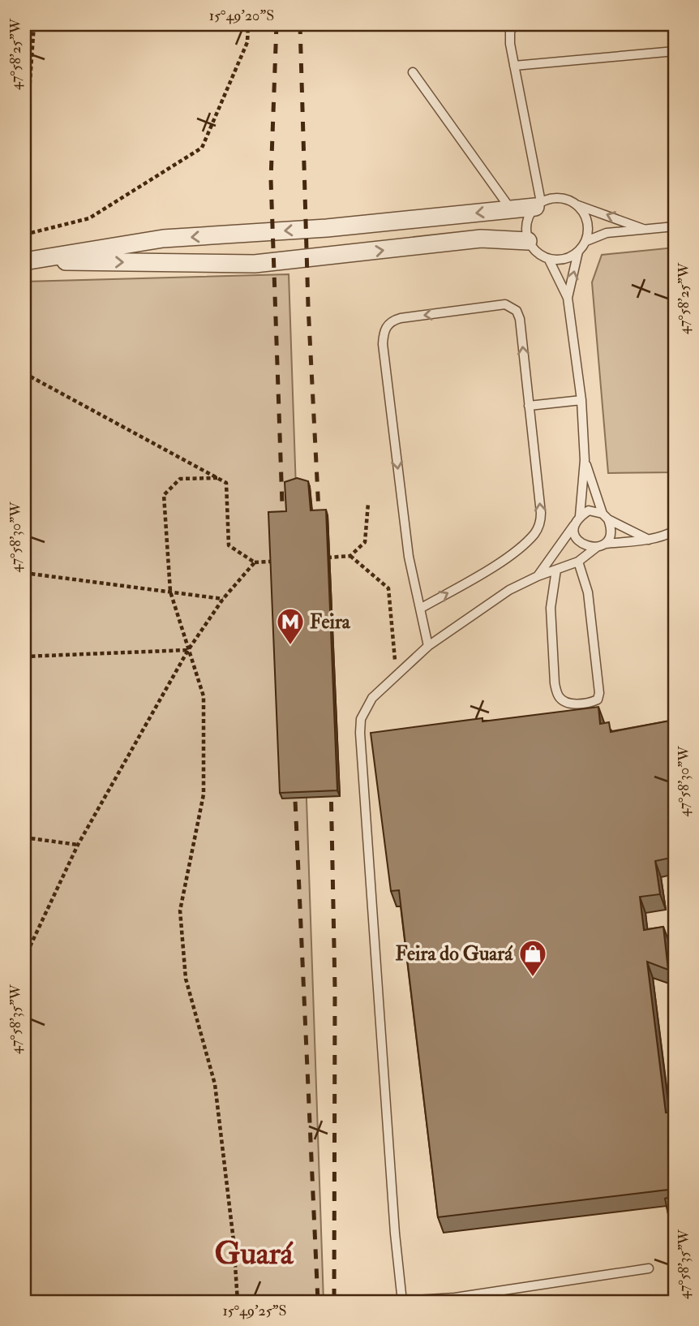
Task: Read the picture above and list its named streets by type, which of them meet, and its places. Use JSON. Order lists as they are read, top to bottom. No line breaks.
{"districts":["Guará"],"places":{"metro station":["Feira"],"shop":["Feira do Guará"]},"coordinates":["15°49'20\"S","47°58'25\"W","47°58'30\"W","47°58'35\"W","15°49'25\"S"]}
